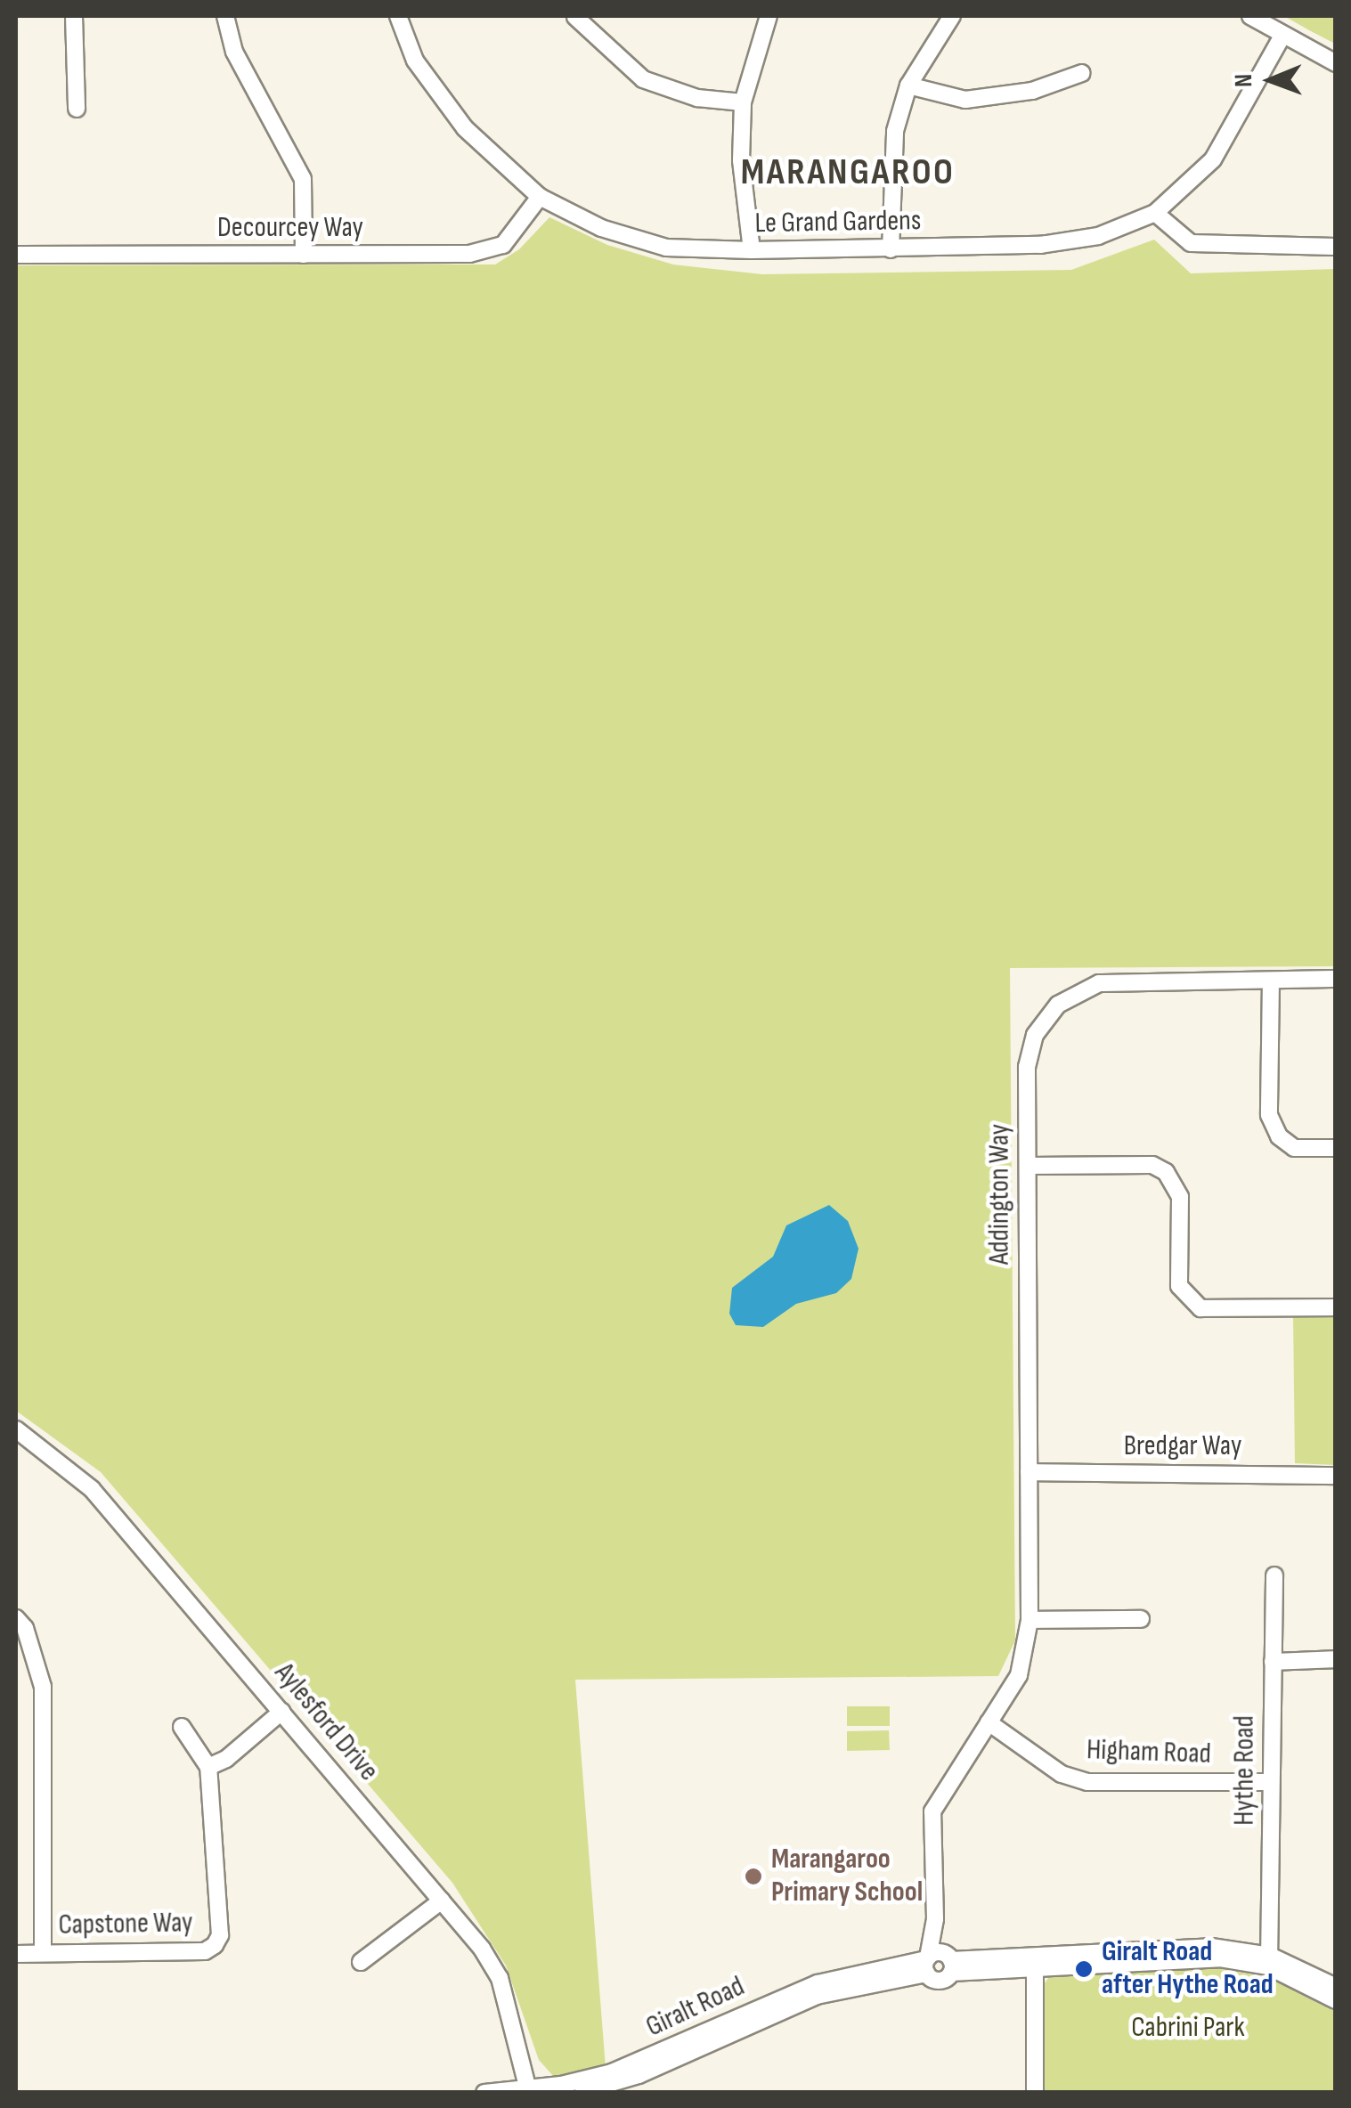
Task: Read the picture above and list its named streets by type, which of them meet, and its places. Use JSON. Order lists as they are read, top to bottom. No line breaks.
{"streets":{"street":["Le Grand Gardens","Decourcey Way","Addington Way","Bredgar Way","Aylesford Drive","Higham Road","Hythe Road","Capstone Way","Giralt Road"]},"crossings":[["Le Grand Gardens","Decourcey Way"],["Addington Way","Bredgar Way"],["Addington Way","Higham Road"],["Addington Way","Giralt Road"],["Aylesford Drive","Giralt Road"],["Higham Road","Hythe Road"]],"districts":["MARANGAROO"],"parks":["Cabrini Park"],"places":["Marangaroo Primary School","Giralt Road after Hythe Road"],"north":"left"}
